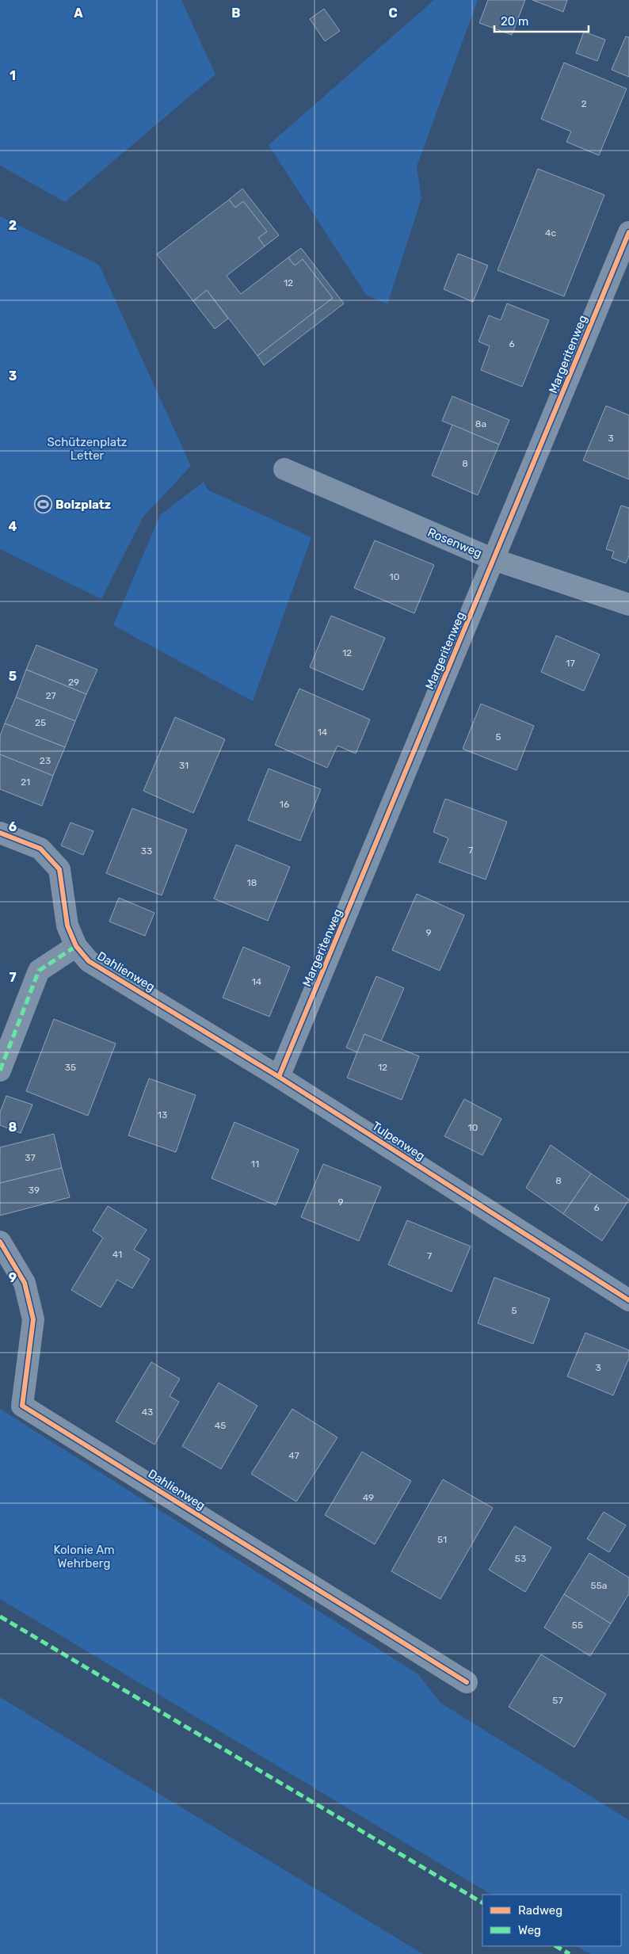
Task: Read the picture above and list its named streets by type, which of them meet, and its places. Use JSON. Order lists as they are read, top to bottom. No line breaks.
{"streets":{"street":["Margeritenweg","Rosenweg","Dahlienweg","Tulpenweg"]},"crossings":[["Margeritenweg","Rosenweg"],["Margeritenweg","Tulpenweg"],["Dahlienweg","Tulpenweg"]],"parks":["Schützenplatz Letter","Kolonie Am Wehrberg"],"places":{"sports":["Bolzplatz"]},"house_numbers":["2","4c","12","6","8a","3","8","10","12","17","29","27","25","14","5","23","31","21","16","7","33","18","9","14","35","12","13","10","37","11","8","39","9","6","41","7","5","3","43","45","47","49","51","53","55a","55","57"],"legend":["Radweg","Weg"],"scale_bar":"20 m","grid":{"columns":["A","B","C"],"rows":["1","2","3","4","5","6","7","8","9"]}}
